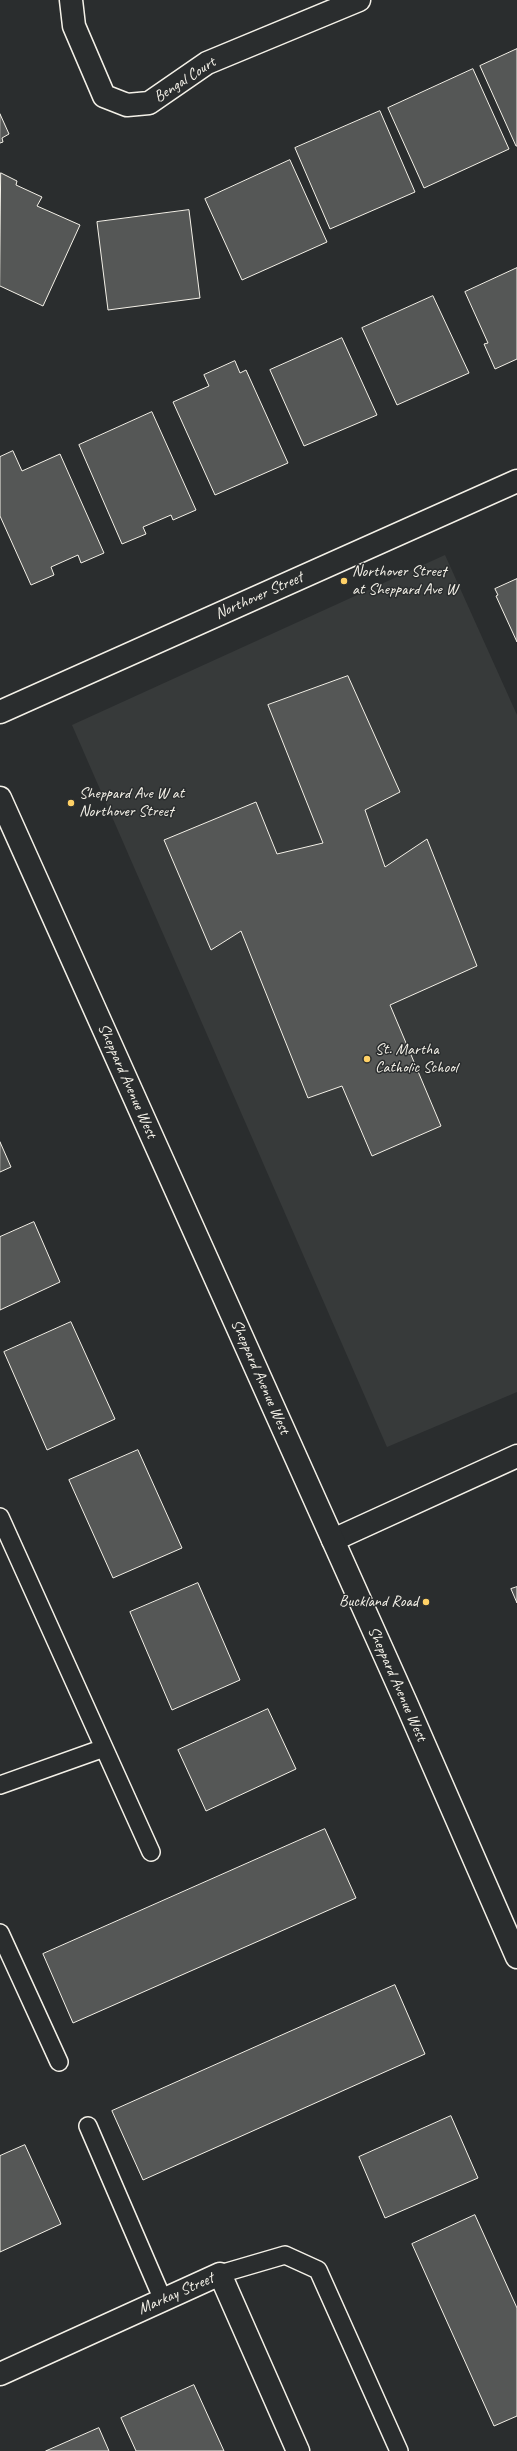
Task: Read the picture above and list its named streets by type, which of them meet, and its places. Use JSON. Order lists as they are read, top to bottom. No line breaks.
{"streets":{"street":["Bengal Court","Northover Street","Sheppard Avenue West","Markay Street"]},"places":["Northover Street at Sheppard Ave W","Sheppard Ave W at Northover Street","St. Martha Catholic School","Buckland Road"]}
